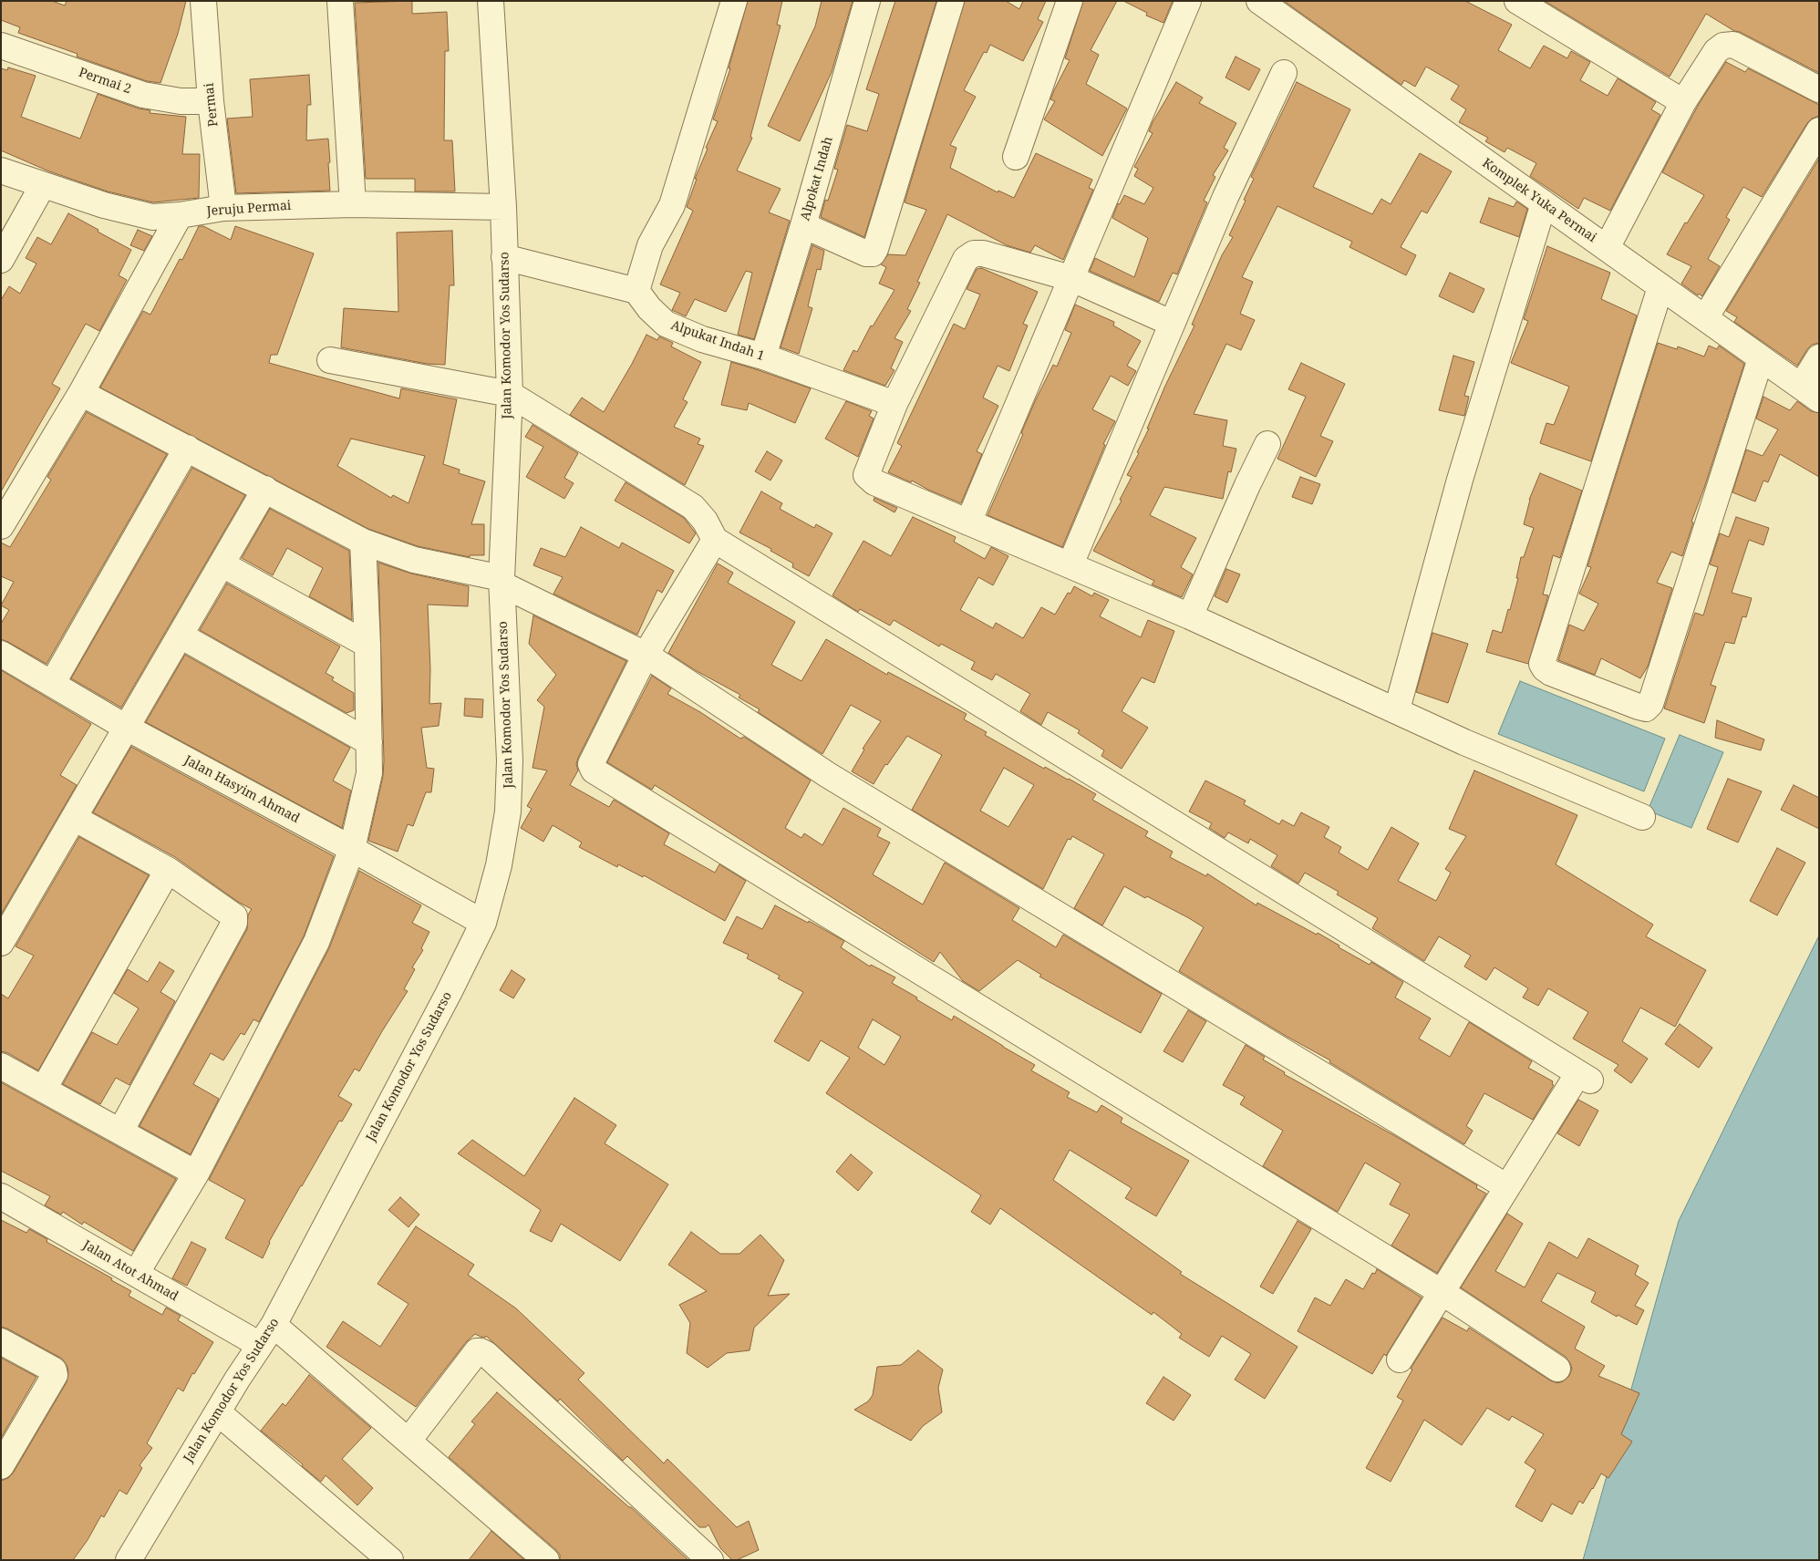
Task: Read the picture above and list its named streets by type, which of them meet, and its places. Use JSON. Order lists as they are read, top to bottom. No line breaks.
{"streets":{"street":["Permai 2","Permai","Alpokat Indah","Komplek Yuka Permai","Jeruju Permai","Jalan Komodor Yos Sudarso","Alpukat Indah 1","Jalan Hasyim Ahmad","Jalan Atot Ahmad"]},"crossings":[["Permai 2","Permai"],["Permai","Jeruju Permai"],["Alpokat Indah","Alpukat Indah 1"],["Jeruju Permai","Jalan Komodor Yos Sudarso"],["Jalan Komodor Yos Sudarso","Jalan Hasyim Ahmad"],["Jalan Komodor Yos Sudarso","Jalan Atot Ahmad"]]}
